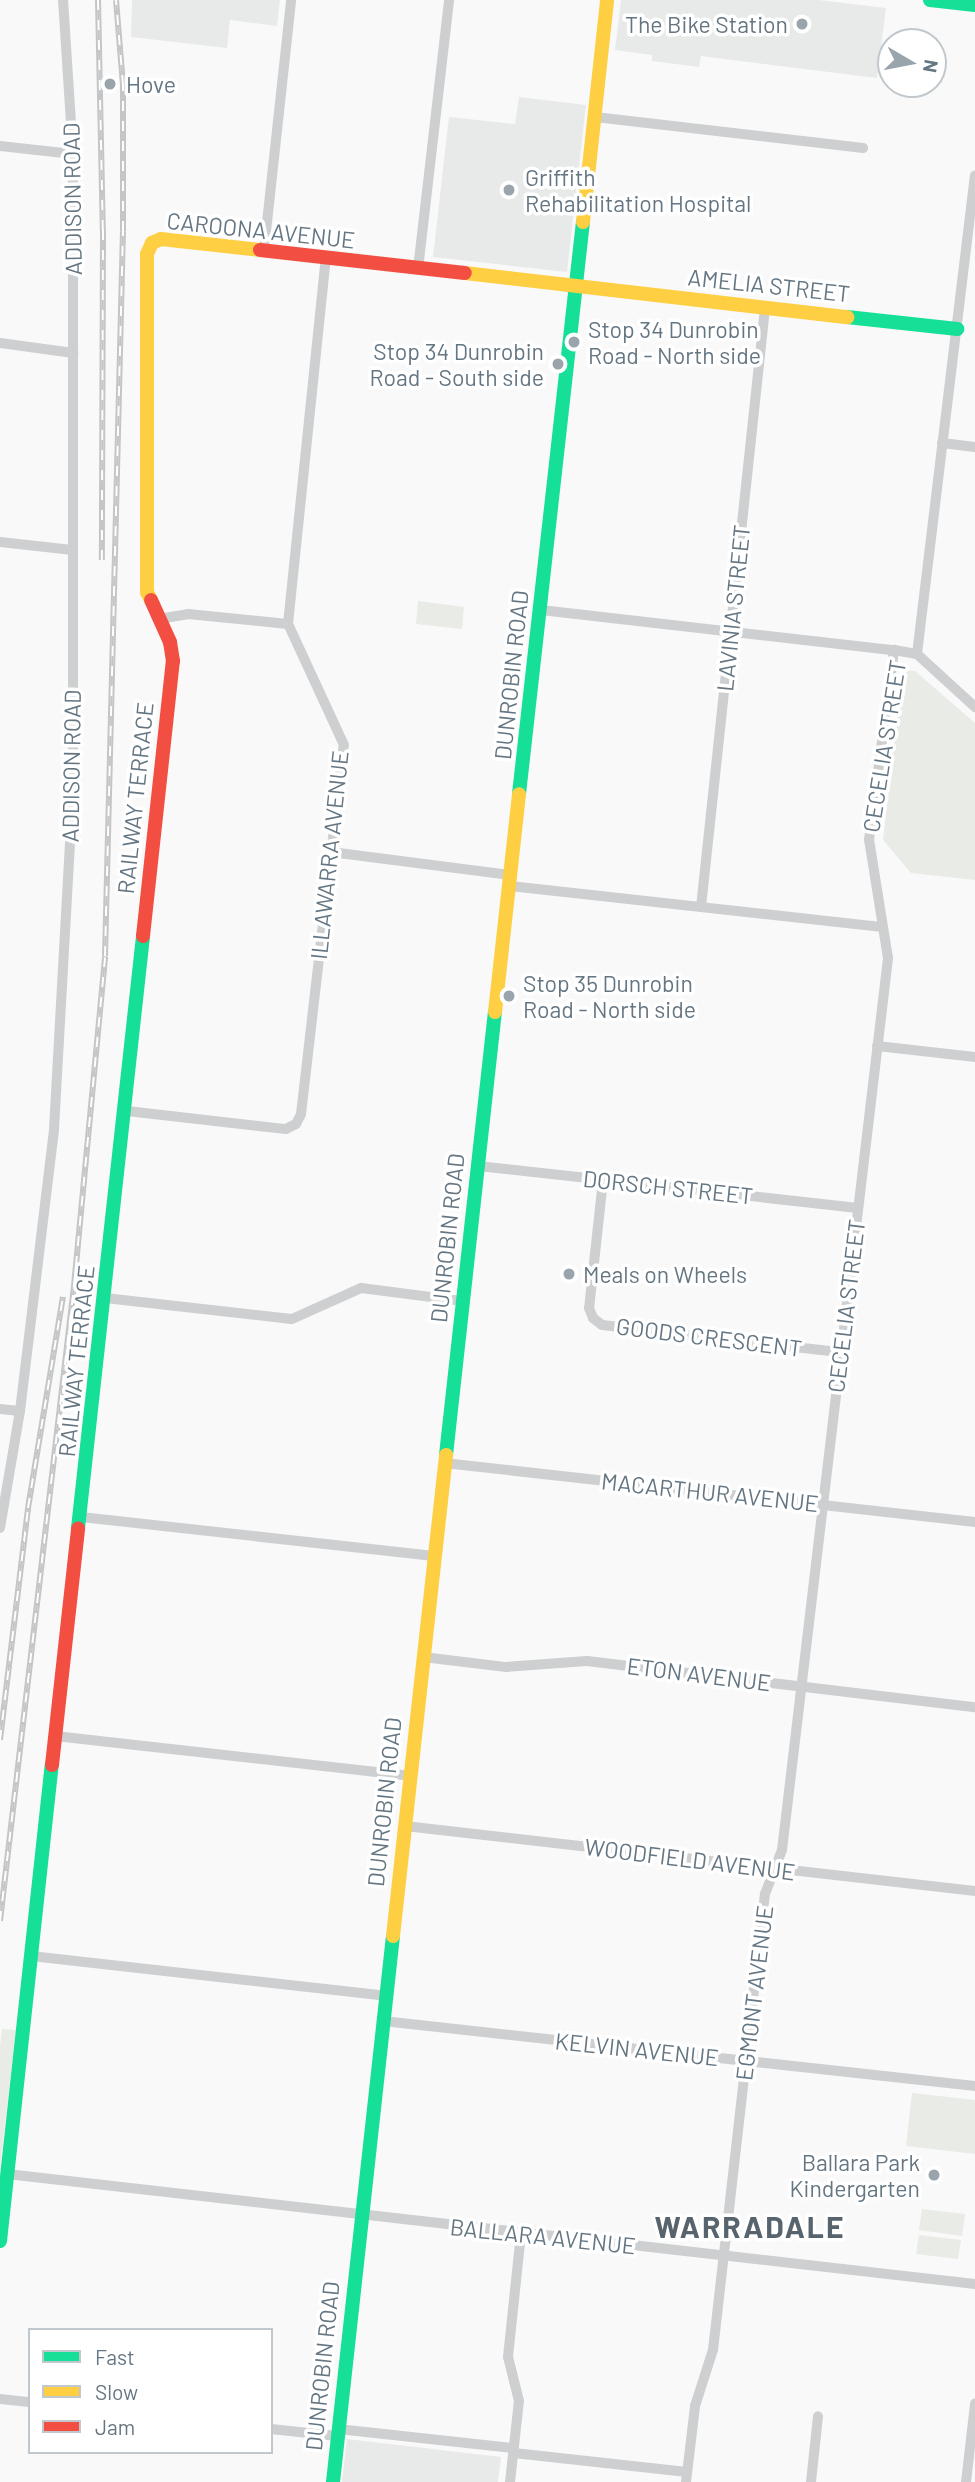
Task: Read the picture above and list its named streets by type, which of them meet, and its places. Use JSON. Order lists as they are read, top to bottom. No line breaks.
{"streets":{"street":["ADDISON ROAD","CAROONA AVENUE","AMELIA STREET","LAVINIA STREET","DUNROBIN ROAD","CECELIA STREET","RAILWAY TERRACE","ILLAWARRA AVENUE","DORSCH STREET","GOODS CRESCENT","MACARTHUR AVENUE","ETON AVENUE","WOODFIELD AVENUE","EGMONT AVENUE","KELVIN AVENUE","BALLARA AVENUE"]},"crossings":[["CAROONA AVENUE","AMELIA STREET"],["CAROONA AVENUE","DUNROBIN ROAD"],["CAROONA AVENUE","RAILWAY TERRACE"],["AMELIA STREET","LAVINIA STREET"],["AMELIA STREET","DUNROBIN ROAD"],["AMELIA STREET","CECELIA STREET"],["DUNROBIN ROAD","DORSCH STREET"],["DUNROBIN ROAD","MACARTHUR AVENUE"],["DUNROBIN ROAD","ETON AVENUE"],["DUNROBIN ROAD","WOODFIELD AVENUE"],["DUNROBIN ROAD","KELVIN AVENUE"],["DUNROBIN ROAD","BALLARA AVENUE"],["CECELIA STREET","DORSCH STREET"],["CECELIA STREET","GOODS CRESCENT"],["CECELIA STREET","MACARTHUR AVENUE"],["CECELIA STREET","EGMONT AVENUE"],["RAILWAY TERRACE","ILLAWARRA AVENUE"],["RAILWAY TERRACE","BALLARA AVENUE"],["DORSCH STREET","GOODS CRESCENT"],["MACARTHUR AVENUE","EGMONT AVENUE"],["ETON AVENUE","EGMONT AVENUE"],["WOODFIELD AVENUE","EGMONT AVENUE"],["EGMONT AVENUE","KELVIN AVENUE"],["EGMONT AVENUE","BALLARA AVENUE"]],"districts":["WARRADALE"],"places":["The Bike Station","Hove","Griffith Rehabilitation Hospital","Stop 34 Dunrobin Road - North side","Stop 34 Dunrobin Road - South side","Stop 35 Dunrobin Road - North side","Meals on Wheels","Ballara Park Kindergarten"],"legend":["Fast","Slow","Jam"],"north":"right"}
